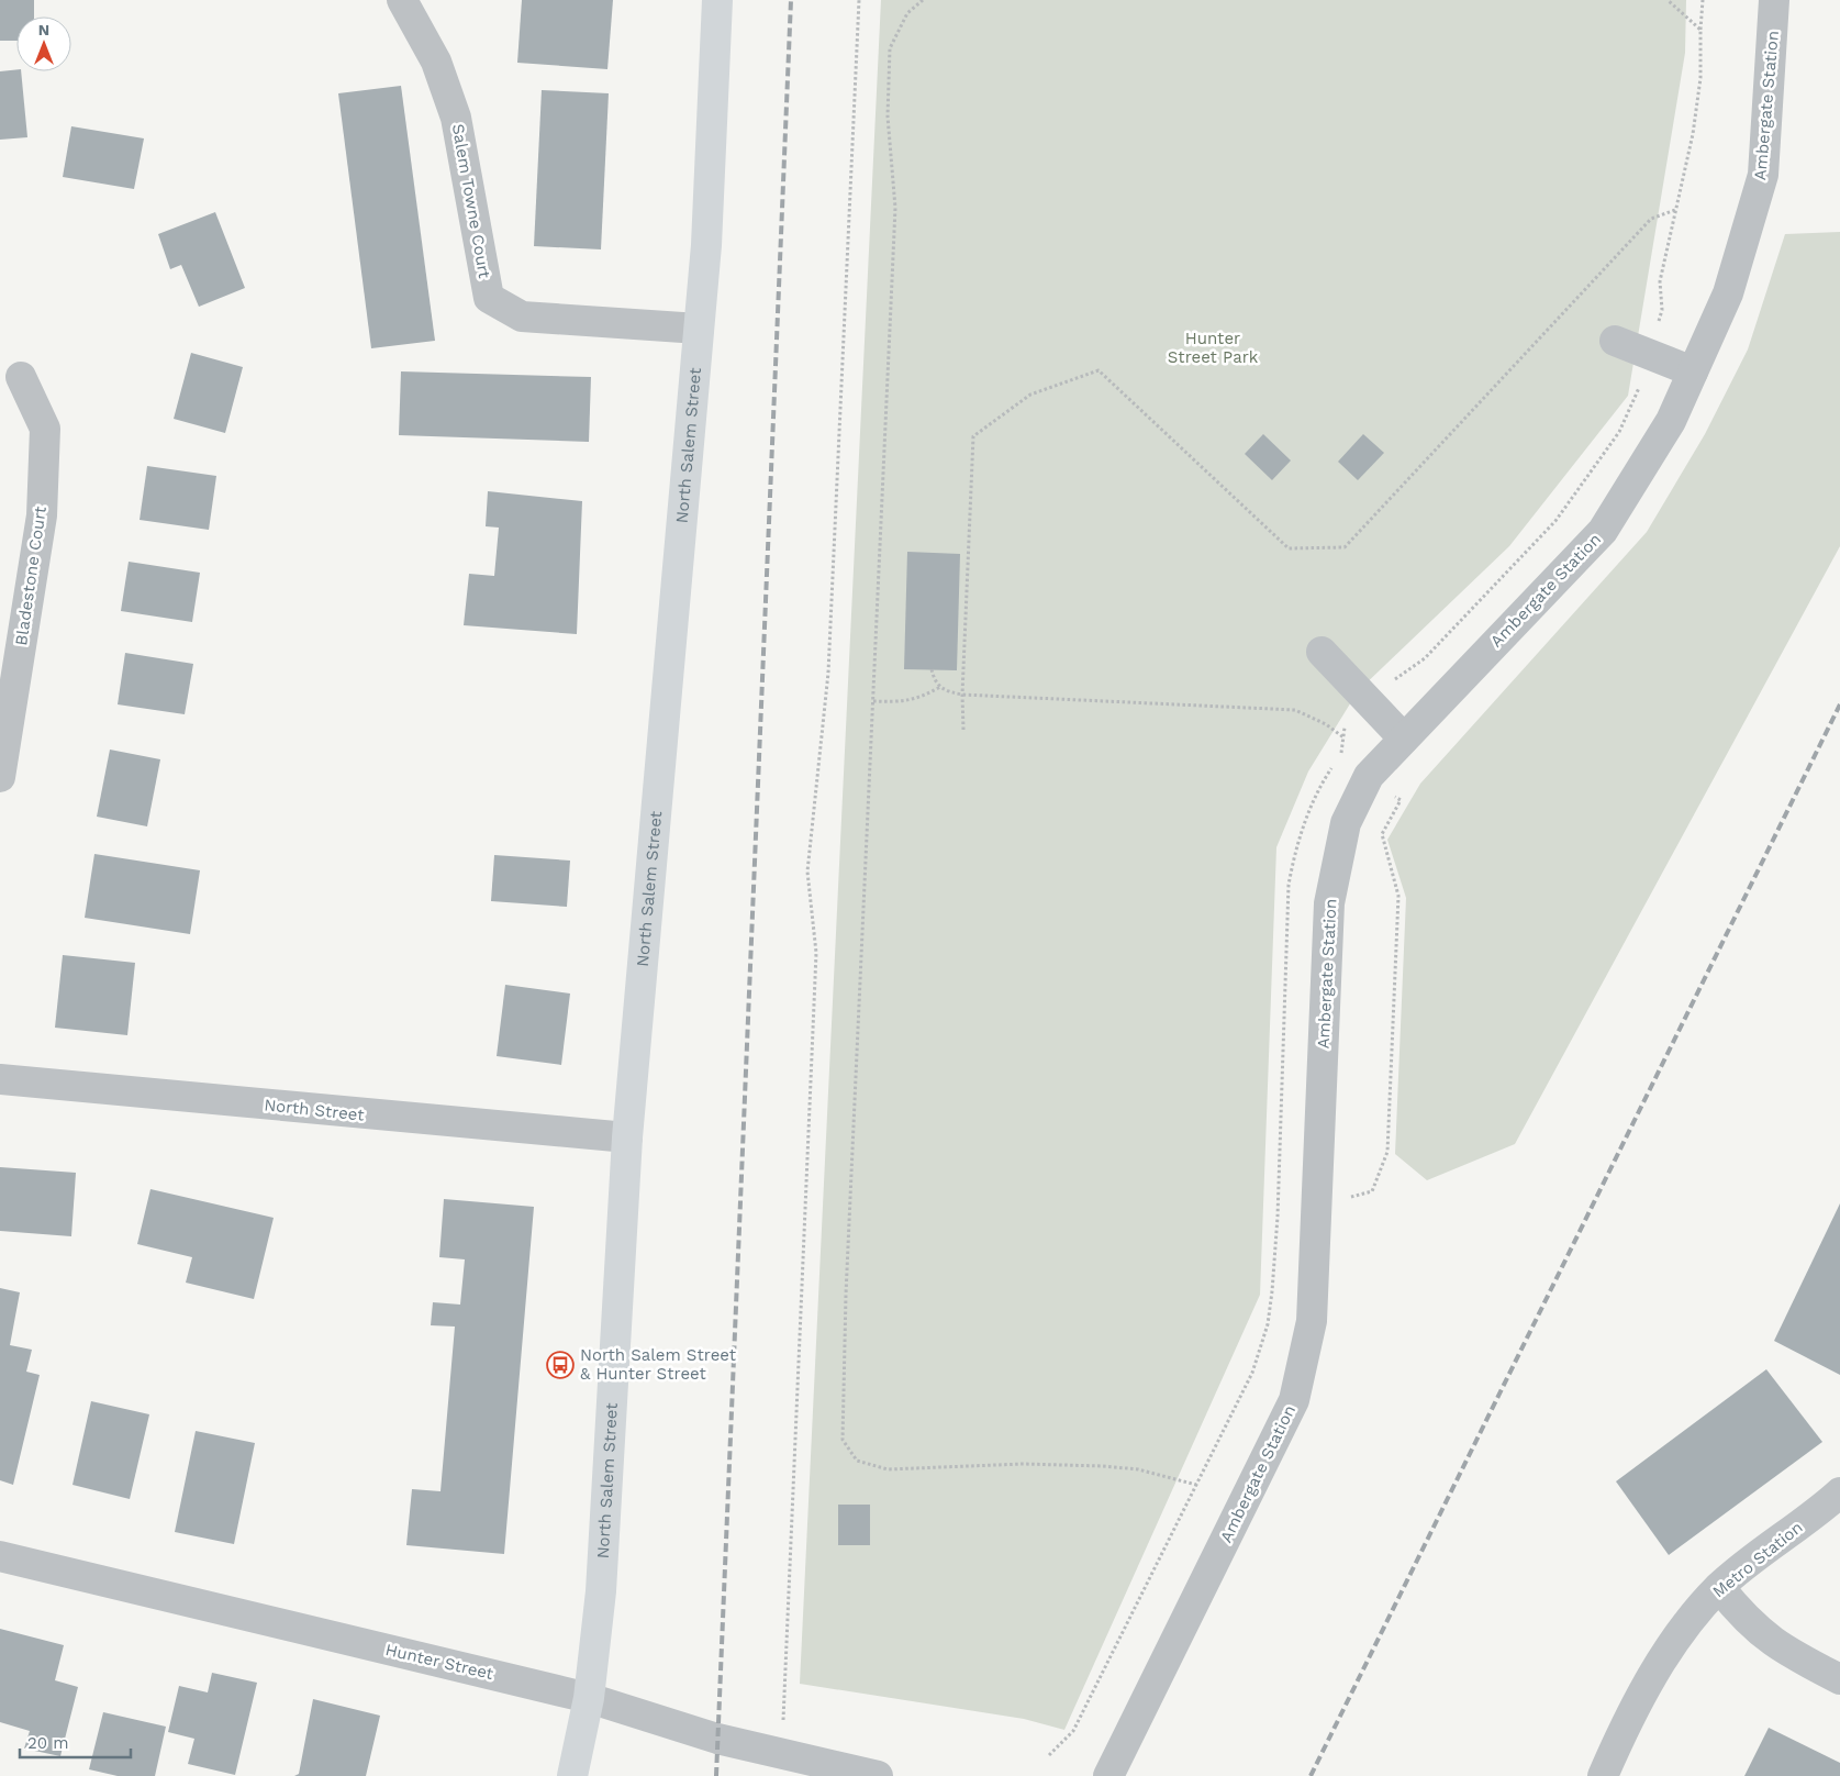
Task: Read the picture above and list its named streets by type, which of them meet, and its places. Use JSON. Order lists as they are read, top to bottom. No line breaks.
{"streets":{"main road":["North Salem Street"],"street":["Ambergate Station","Salem Towne Court","Bladestone Court","North Street","Metro Station","Hunter Street"]},"crossings":[["Salem Towne Court","North Salem Street"],["North Salem Street","North Street"],["North Salem Street","Hunter Street"]],"parks":["Hunter Street Park"],"places":{"bus stop":["North Salem Street & Hunter Street"]},"scale_bar":"20 m","north":"top"}
